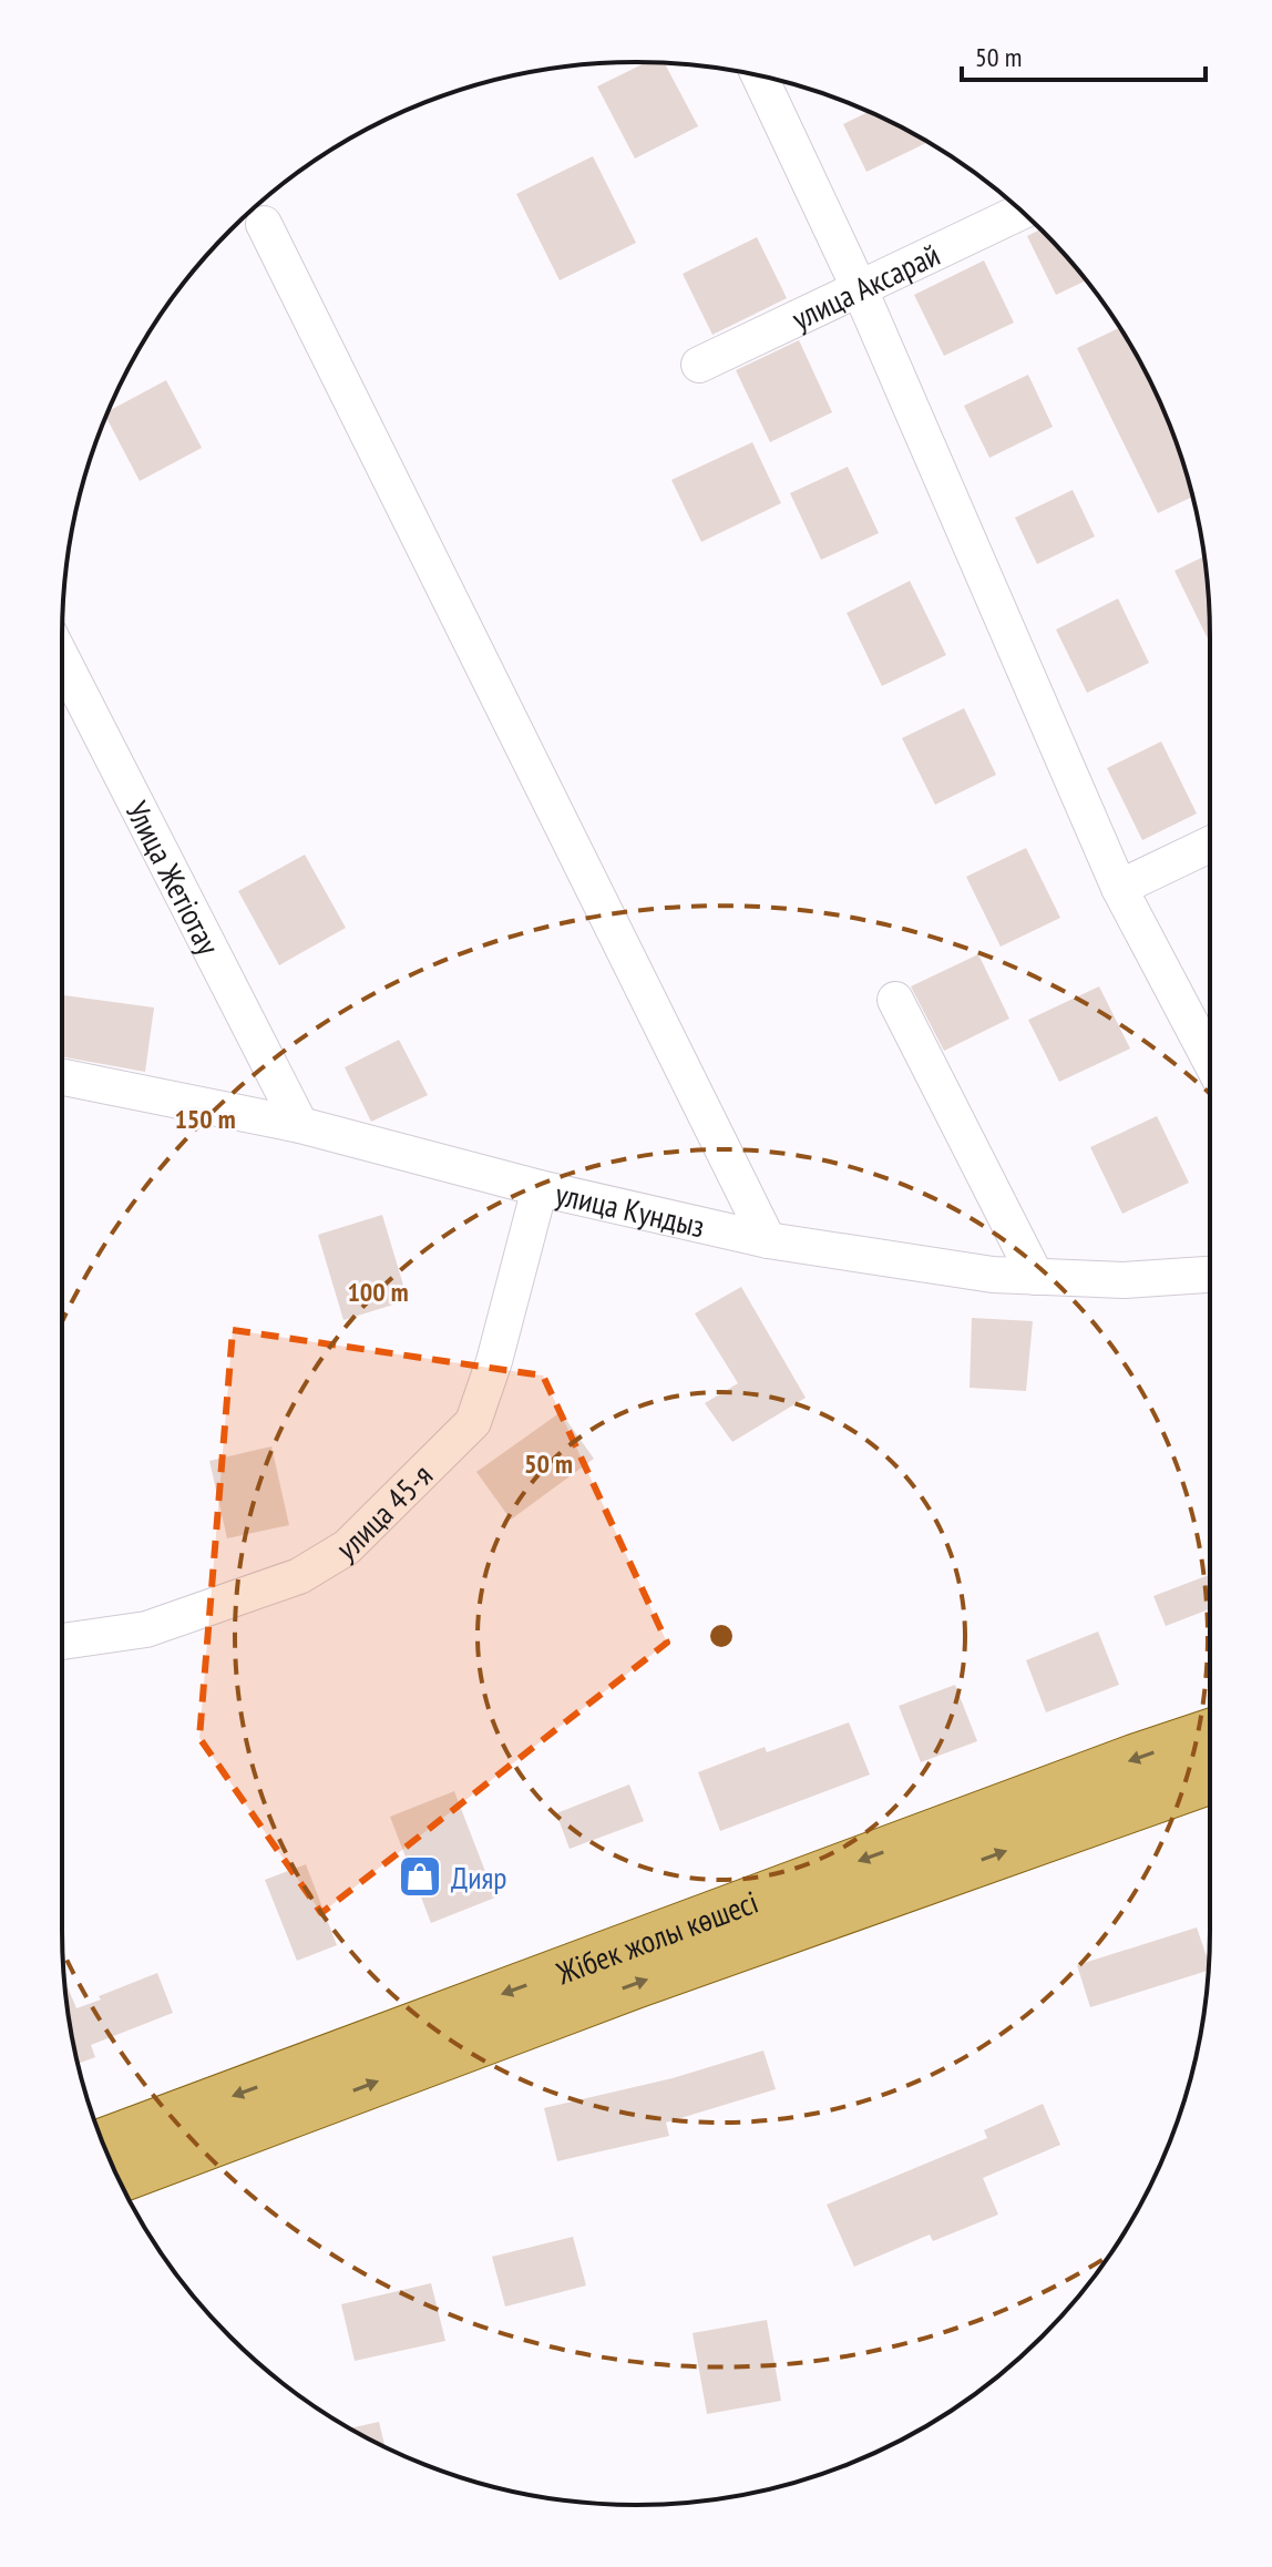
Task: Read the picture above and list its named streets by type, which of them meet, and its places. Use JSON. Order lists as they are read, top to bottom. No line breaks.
{"streets":{"main road":["Жібек жолы көшесі"],"street":["улица Аксарай","Улица Жетіотау","улица Кундыз","улица 45-я"]},"crossings":[["Улица Жетіотау","улица Кундыз"],["улица Кундыз","улица 45-я"]],"places":{"shop":["Дияр"]},"scale_bar":"50 m","rings":["150 m","100 m","50 m"]}
